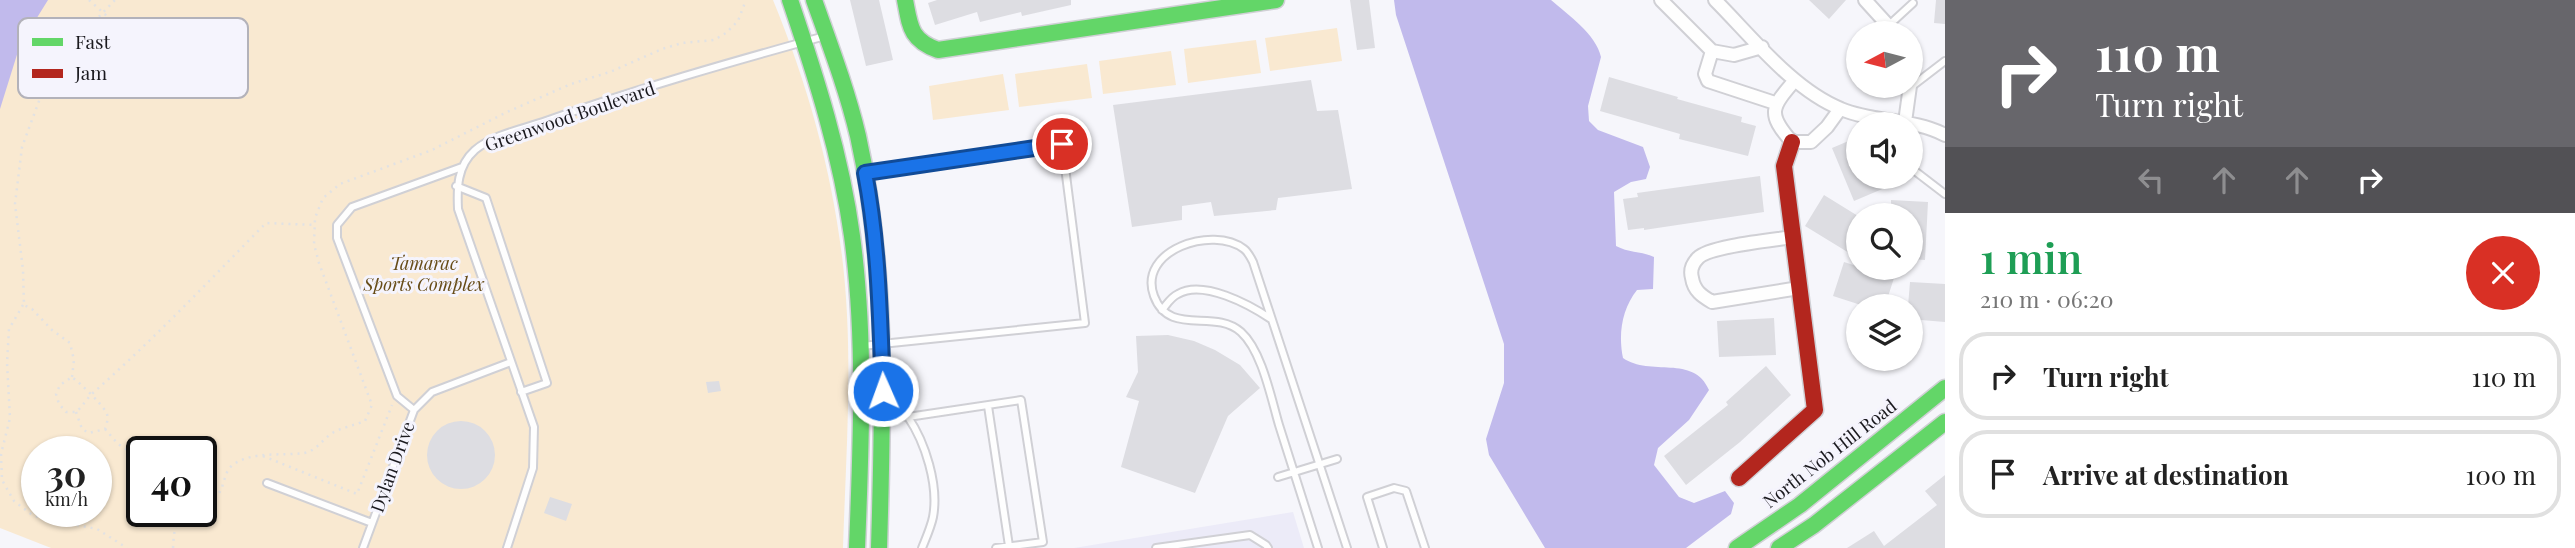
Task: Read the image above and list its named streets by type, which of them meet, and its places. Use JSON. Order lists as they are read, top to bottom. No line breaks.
{"streets":{"street":["North Nob Hill Road"],"lane":["Greenwood Boulevard","Dylan Drive"]},"crossings":[["Greenwood Boulevard","Dylan Drive"]],"parks":["Tamarac Sports Complex"],"legend":["Fast","Jam"],"north":"left","page":{"turn":["110 m","Turn right"],"heading":["1 min","210 m · 06:20"],"list":[{"name":"Turn right","value":"110 m"},{"name":"Arrive at destination","value":"100 m"}],"speed":"30 km/h","limit":"40"}}
